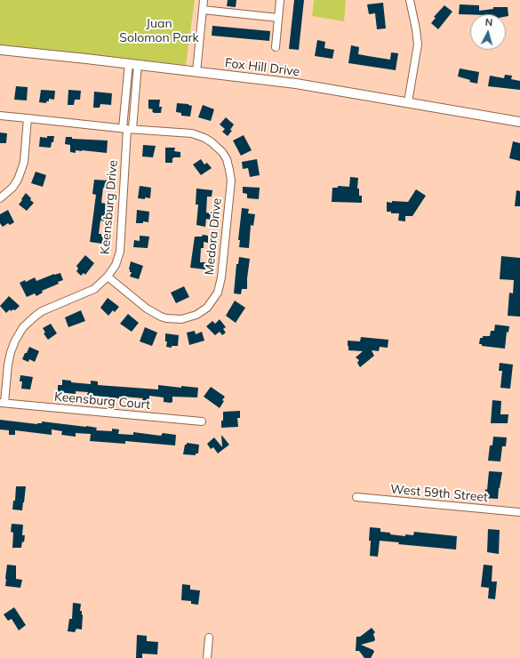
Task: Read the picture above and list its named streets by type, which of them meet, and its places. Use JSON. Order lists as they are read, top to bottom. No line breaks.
{"streets":{"street":["Fox Hill Drive","Keensburg Drive","Medora Drive","Keensburg Court","West 59th Street"]},"crossings":[["Fox Hill Drive","Keensburg Drive"],["Keensburg Drive","Medora Drive"],["Keensburg Drive","Keensburg Court"]],"parks":["Juan Solomon Park"],"north":"top"}
